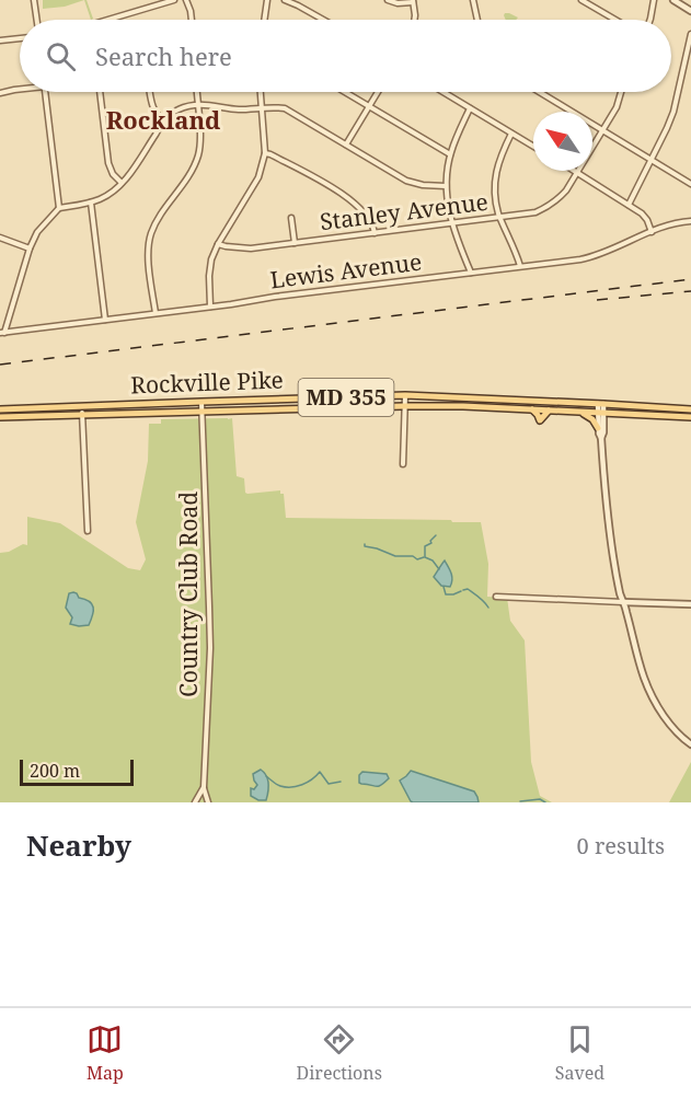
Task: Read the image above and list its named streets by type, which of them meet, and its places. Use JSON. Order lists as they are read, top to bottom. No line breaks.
{"streets":{"main road":["Rockville Pike","MD 355"],"street":["Stanley Avenue","Lewis Avenue","Country Club Road"]},"crossings":[["Rockville Pike","Country Club Road"]],"districts":["Rockland"],"scale_bar":"200 m","north":"top left","page":{"search":"Search here","scale":"200 m","heading":["Nearby","0 results"],"nav":["Map","Directions","Saved"]}}
